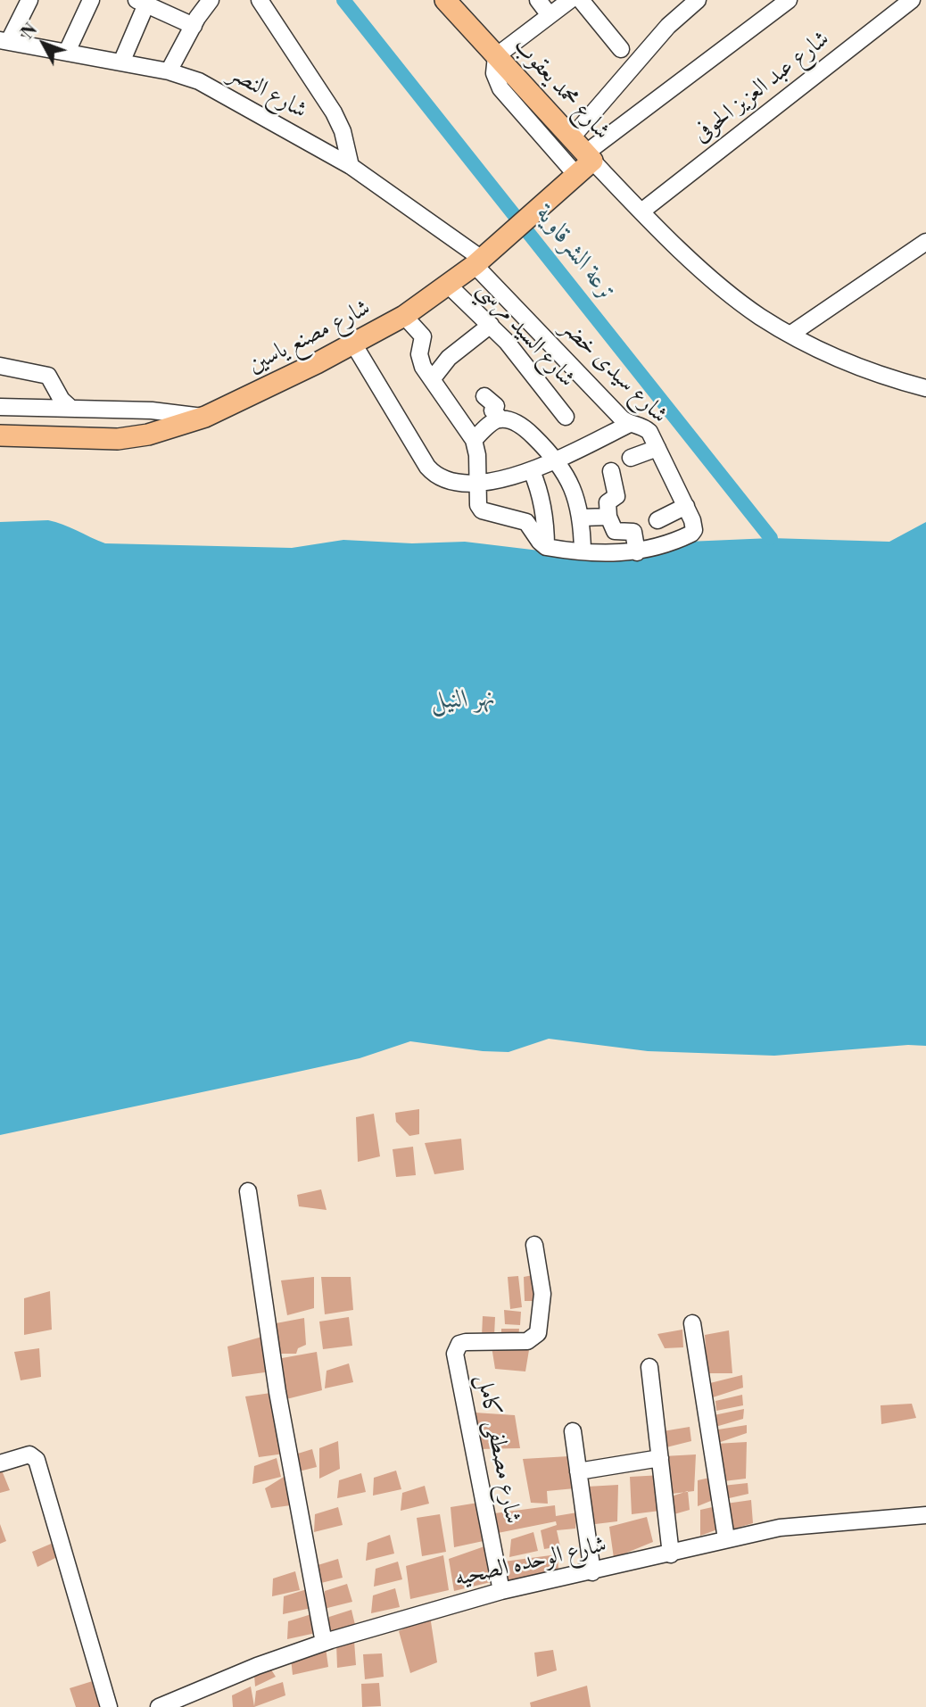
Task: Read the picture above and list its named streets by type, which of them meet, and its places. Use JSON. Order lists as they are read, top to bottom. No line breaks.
{"streets":{"main road":["شارع محمد يعقوب","شارع مصنع ياسين"],"street":["شارع عبد العزيز الحوفى","شارع النصر","شارع السيد مرسي","شارع سيدى خضر","شارع مصطفى كامل","شارع الوحده الصحيه"]},"crossings":[["شارع عبد العزيز الحوفى","شارع محمد يعقوب"],["شارع محمد يعقوب","شارع مصنع ياسين"],["شارع النصر","شارع مصنع ياسين"],["شارع النصر","شارع سيدى خضر"],["شارع السيد مرسي","شارع مصنع ياسين"],["شارع مصنع ياسين","شارع سيدى خضر"],["شارع مصطفى كامل","شارع الوحده الصحيه"]],"water":["ترعة الشرقاوية","نهر النيل"],"north":"top left"}
